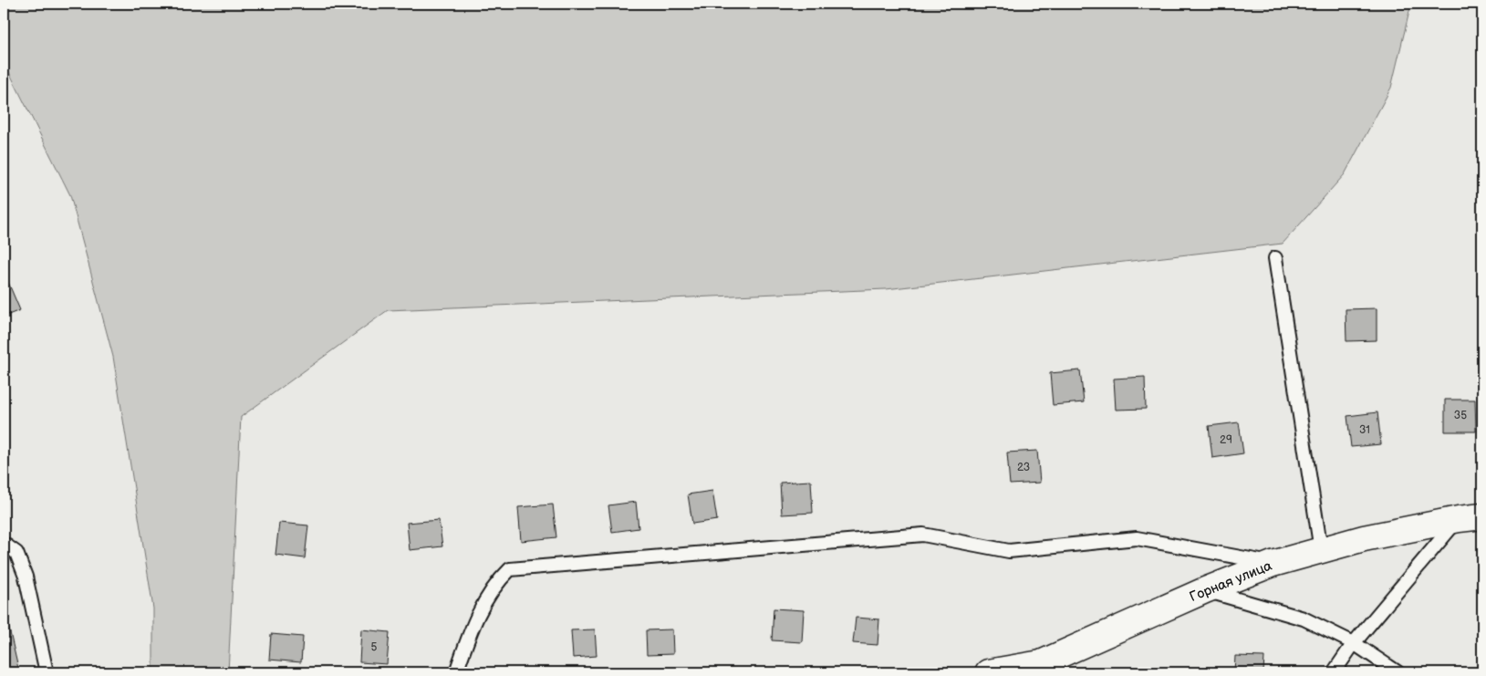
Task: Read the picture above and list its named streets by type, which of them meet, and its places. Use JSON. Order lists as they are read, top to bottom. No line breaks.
{"streets":{"street":["Горная улица"]},"house_numbers":["35","31","29","23","5"]}
